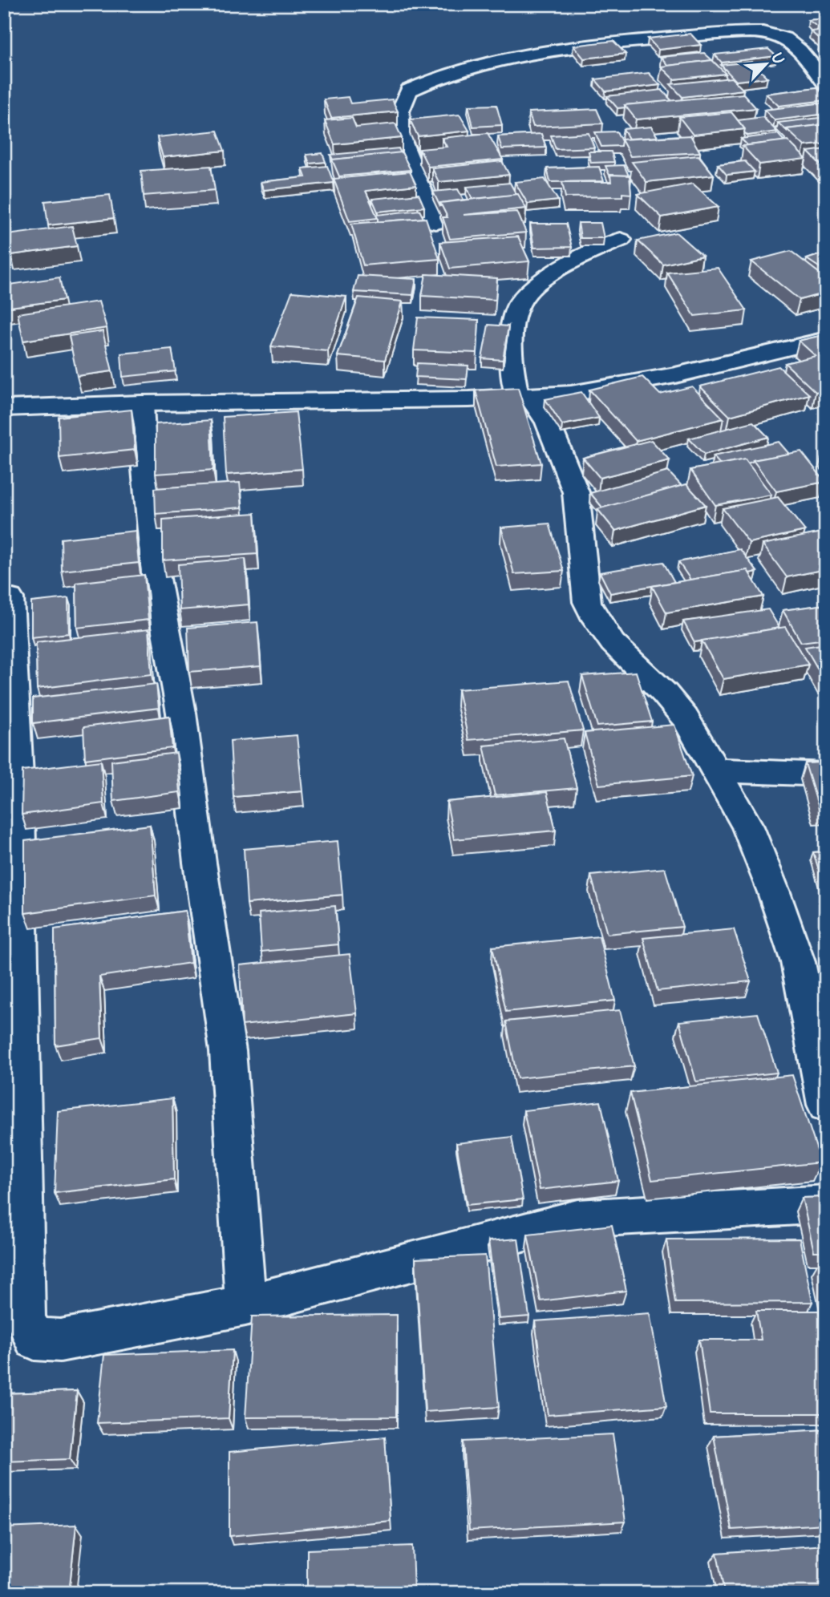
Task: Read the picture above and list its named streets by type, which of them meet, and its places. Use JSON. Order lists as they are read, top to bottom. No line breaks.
{"north":"top right"}
